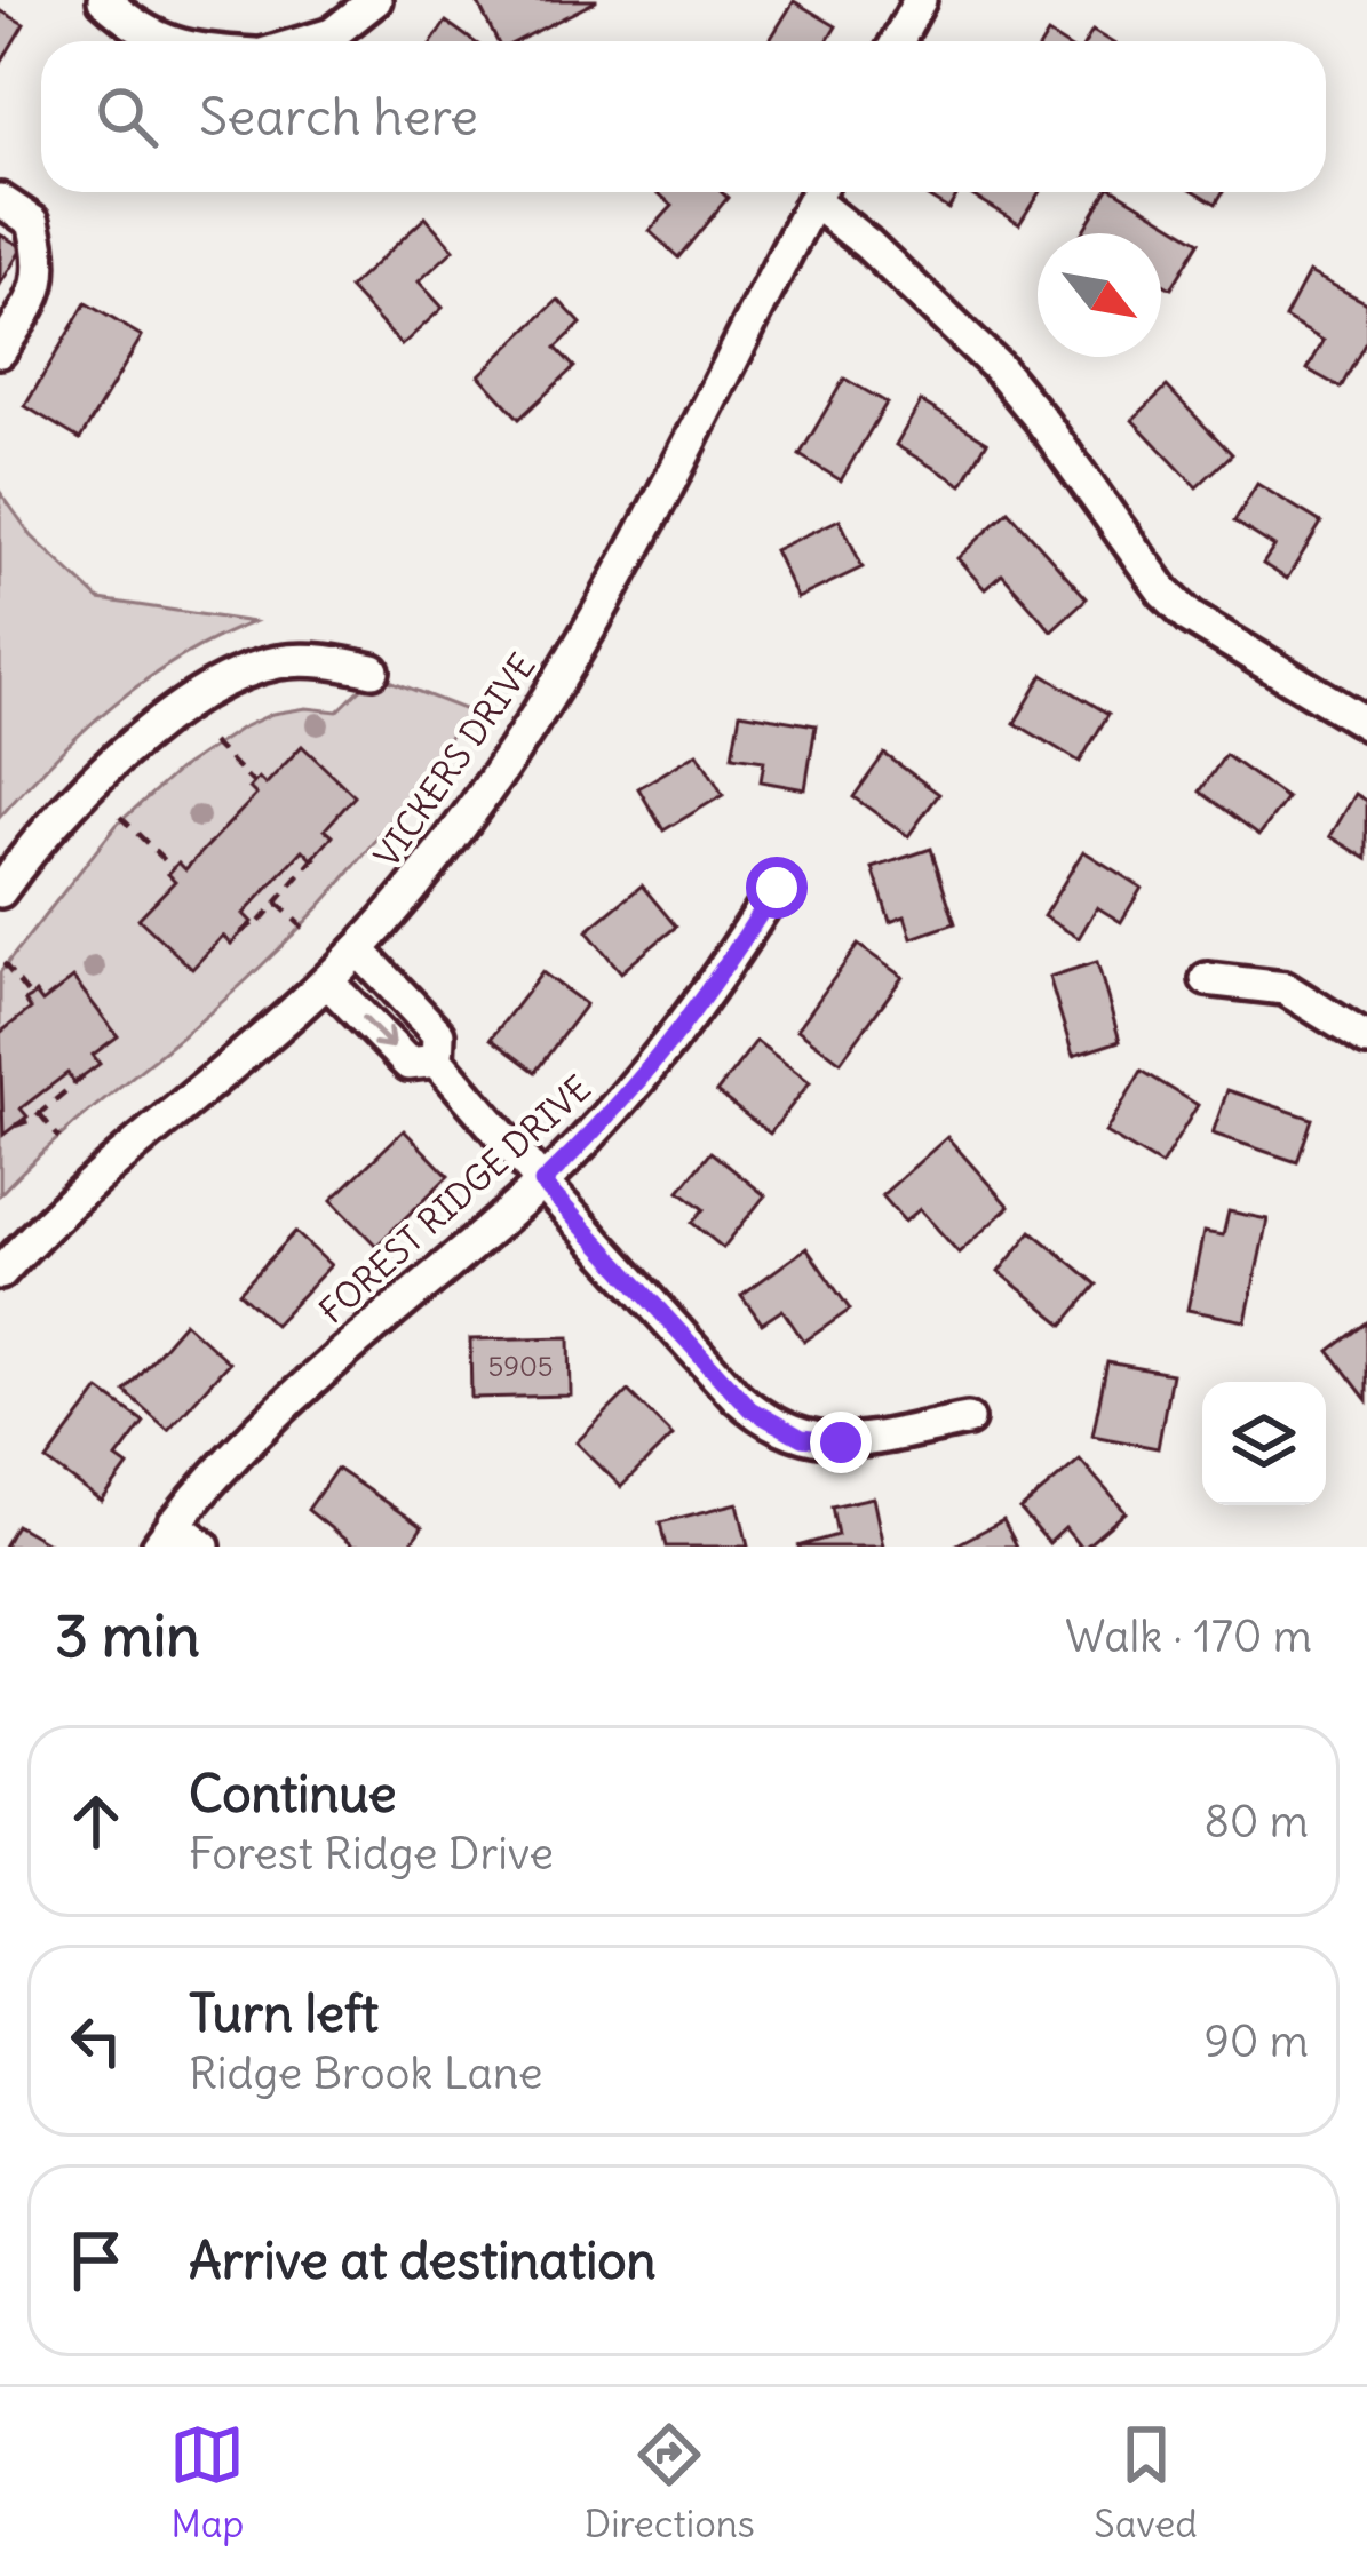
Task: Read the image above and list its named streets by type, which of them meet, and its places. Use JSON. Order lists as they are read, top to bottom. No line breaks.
{"streets":{"street":["VICKERS DRIVE","FOREST RIDGE DRIVE"]},"house_numbers":["5905"],"north":"bottom right","page":{"search":"Search here","heading":["3 min","Walk · 170 m"],"list":[["Continue","Forest Ridge Drive","80 m"],["Turn left","Ridge Brook Lane","90 m"],"Arrive at destination"],"nav":["Map","Directions","Saved"]}}
